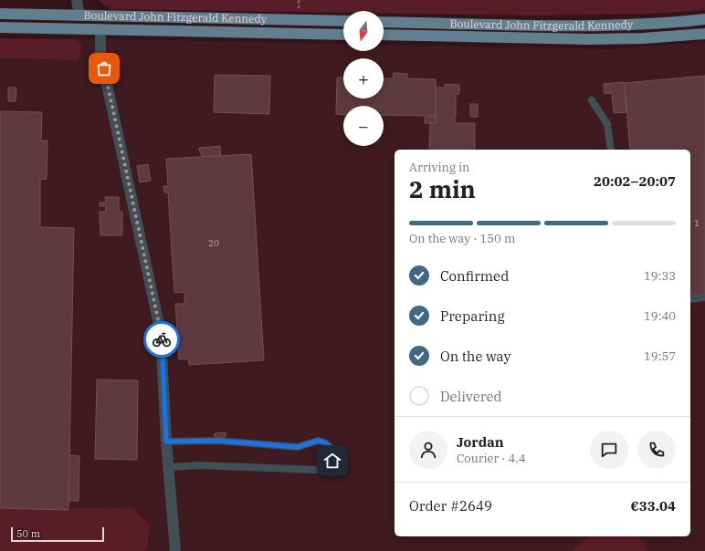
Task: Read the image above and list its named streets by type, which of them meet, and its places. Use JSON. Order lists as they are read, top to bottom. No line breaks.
{"streets":{"main road":["Boulevard John Fitzgerald Kennedy"]},"house_numbers":["1","20"],"scale_bar":"50 m","north":"bottom","page":{"map_buttons":["+","−"],"heading":["2 min","Arriving in","20:02–20:07"],"panel":["Jordan","Courier · 4.4","Order #2649","€33.04"],"bar":"On the way · 150 m","list":[["Confirmed","19:33"],["Preparing","19:40"],["On the way","19:57"],"Delivered"],"scale":"50 m"}}
